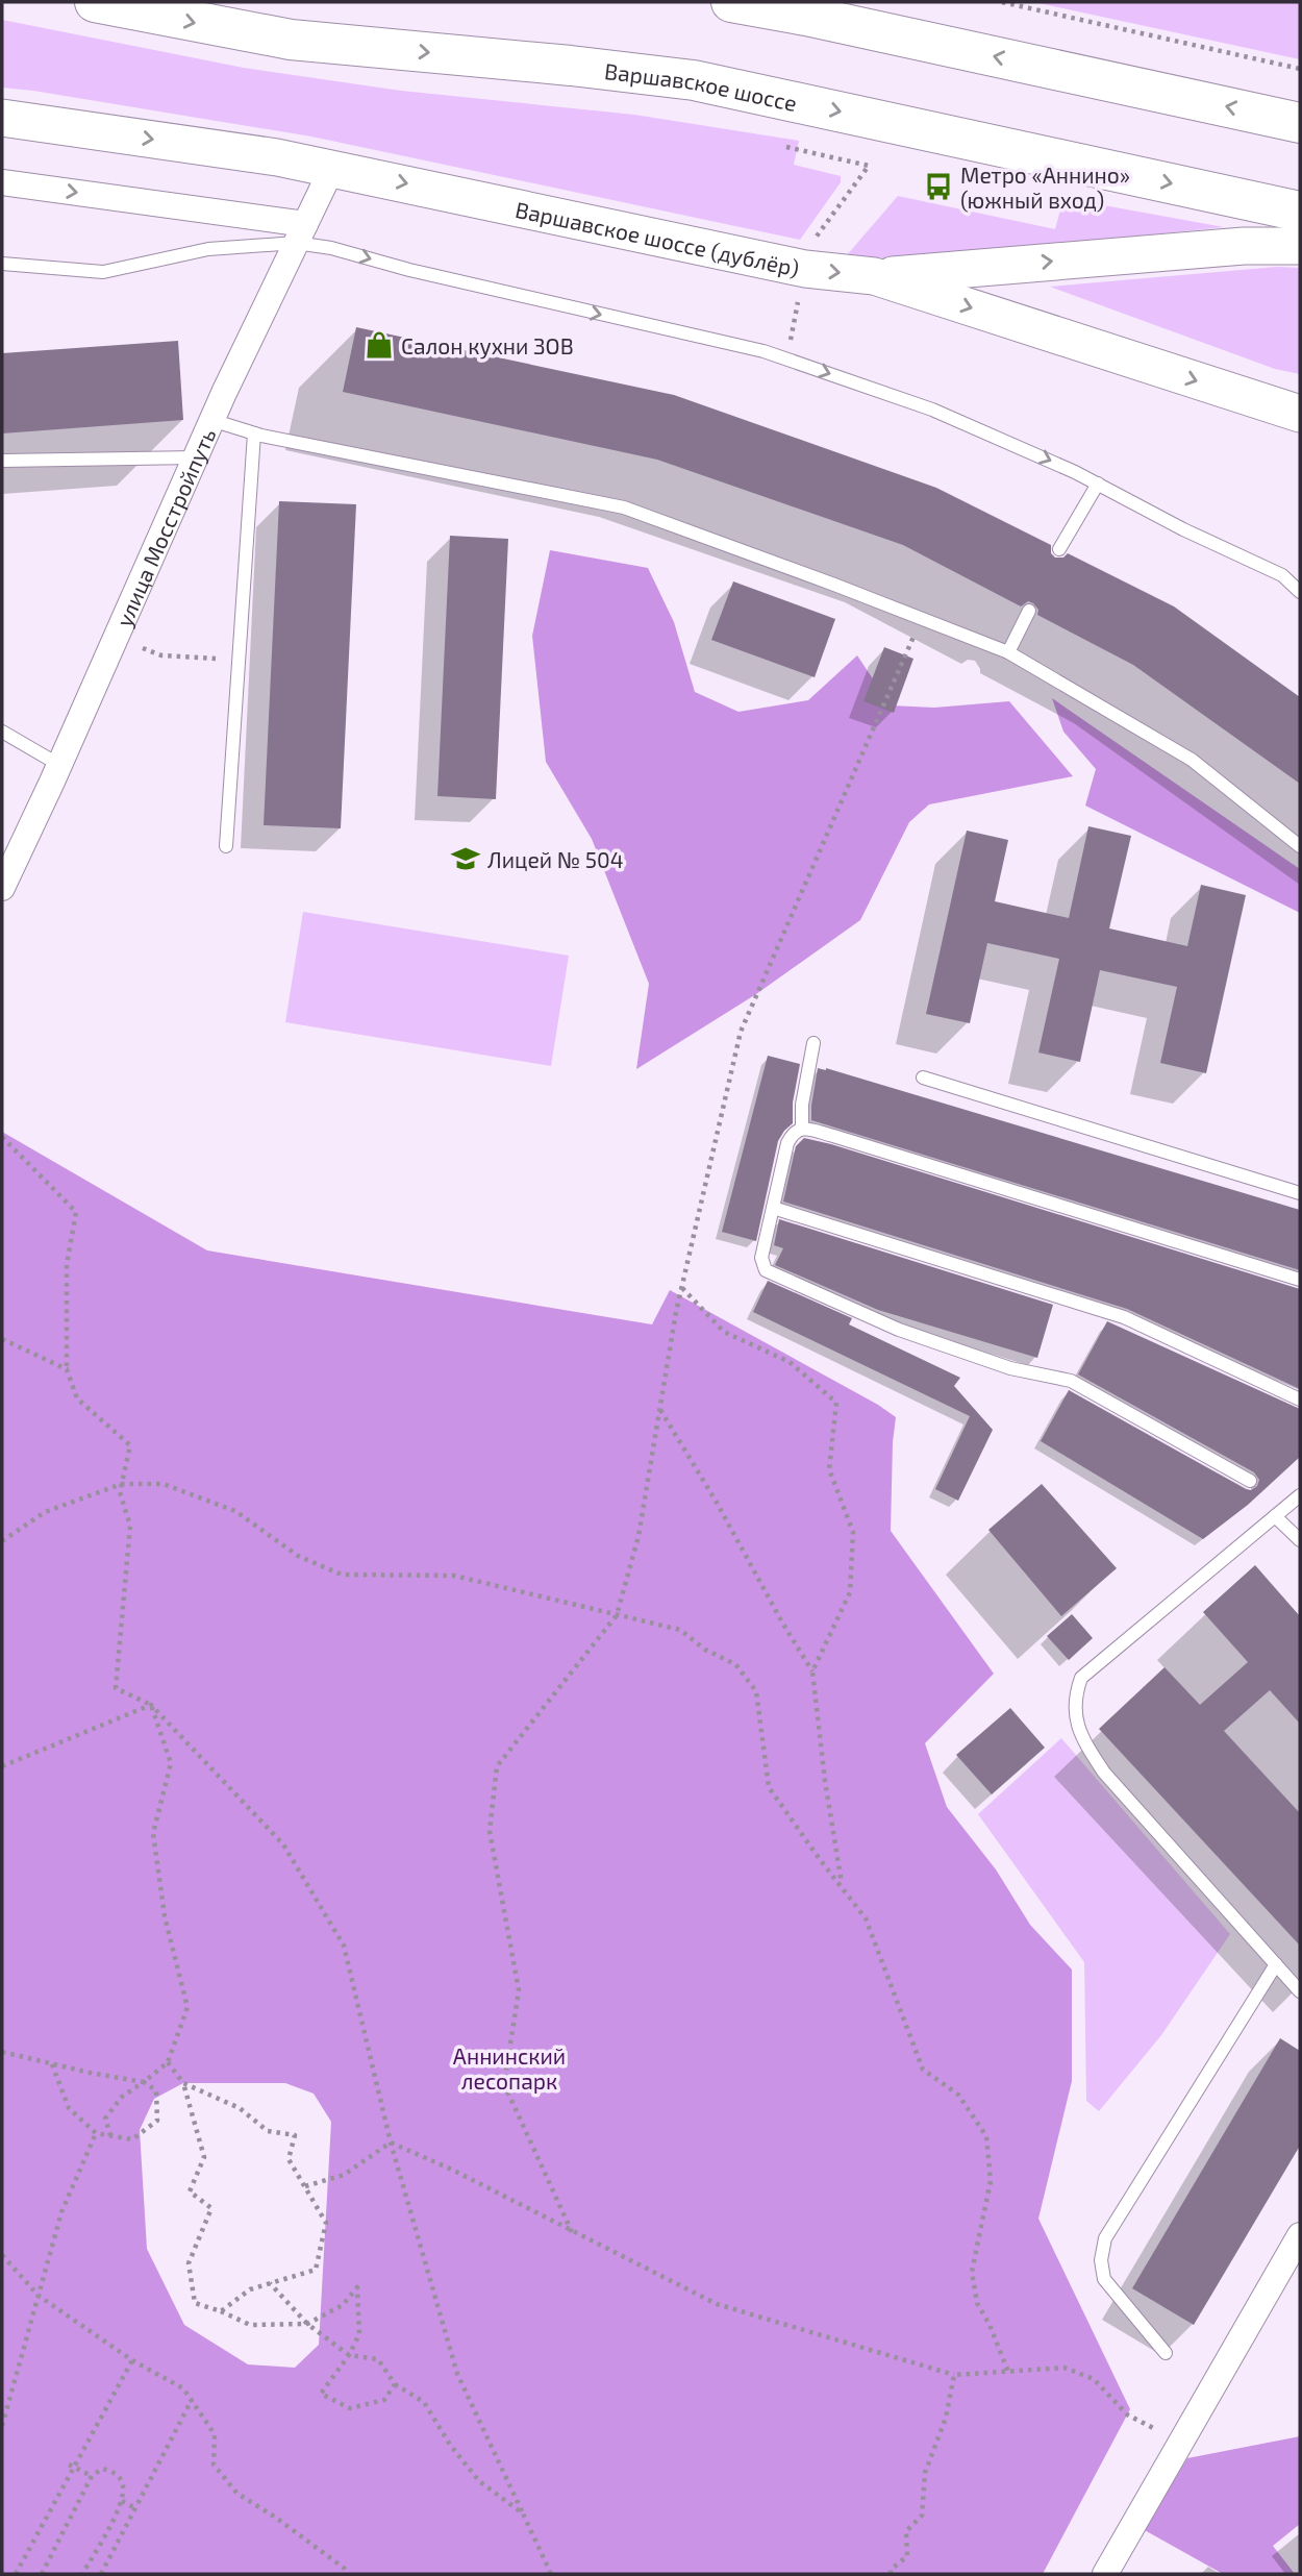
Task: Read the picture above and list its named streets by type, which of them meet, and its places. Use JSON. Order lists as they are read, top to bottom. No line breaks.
{"streets":{"main road":["Варшавское шоссе","Варшавское шоссе (дублёр)"],"street":["улица Мосстройпуть"]},"crossings":[["Варшавское шоссе (дублёр)","улица Мосстройпуть"]],"parks":["Аннинский лесопарк"],"places":{"bus stop":["Метро «Аннино» (южный вход)"],"shop":["Салон кухни ЗОВ"],"school or university":["Лицей № 504"]}}
